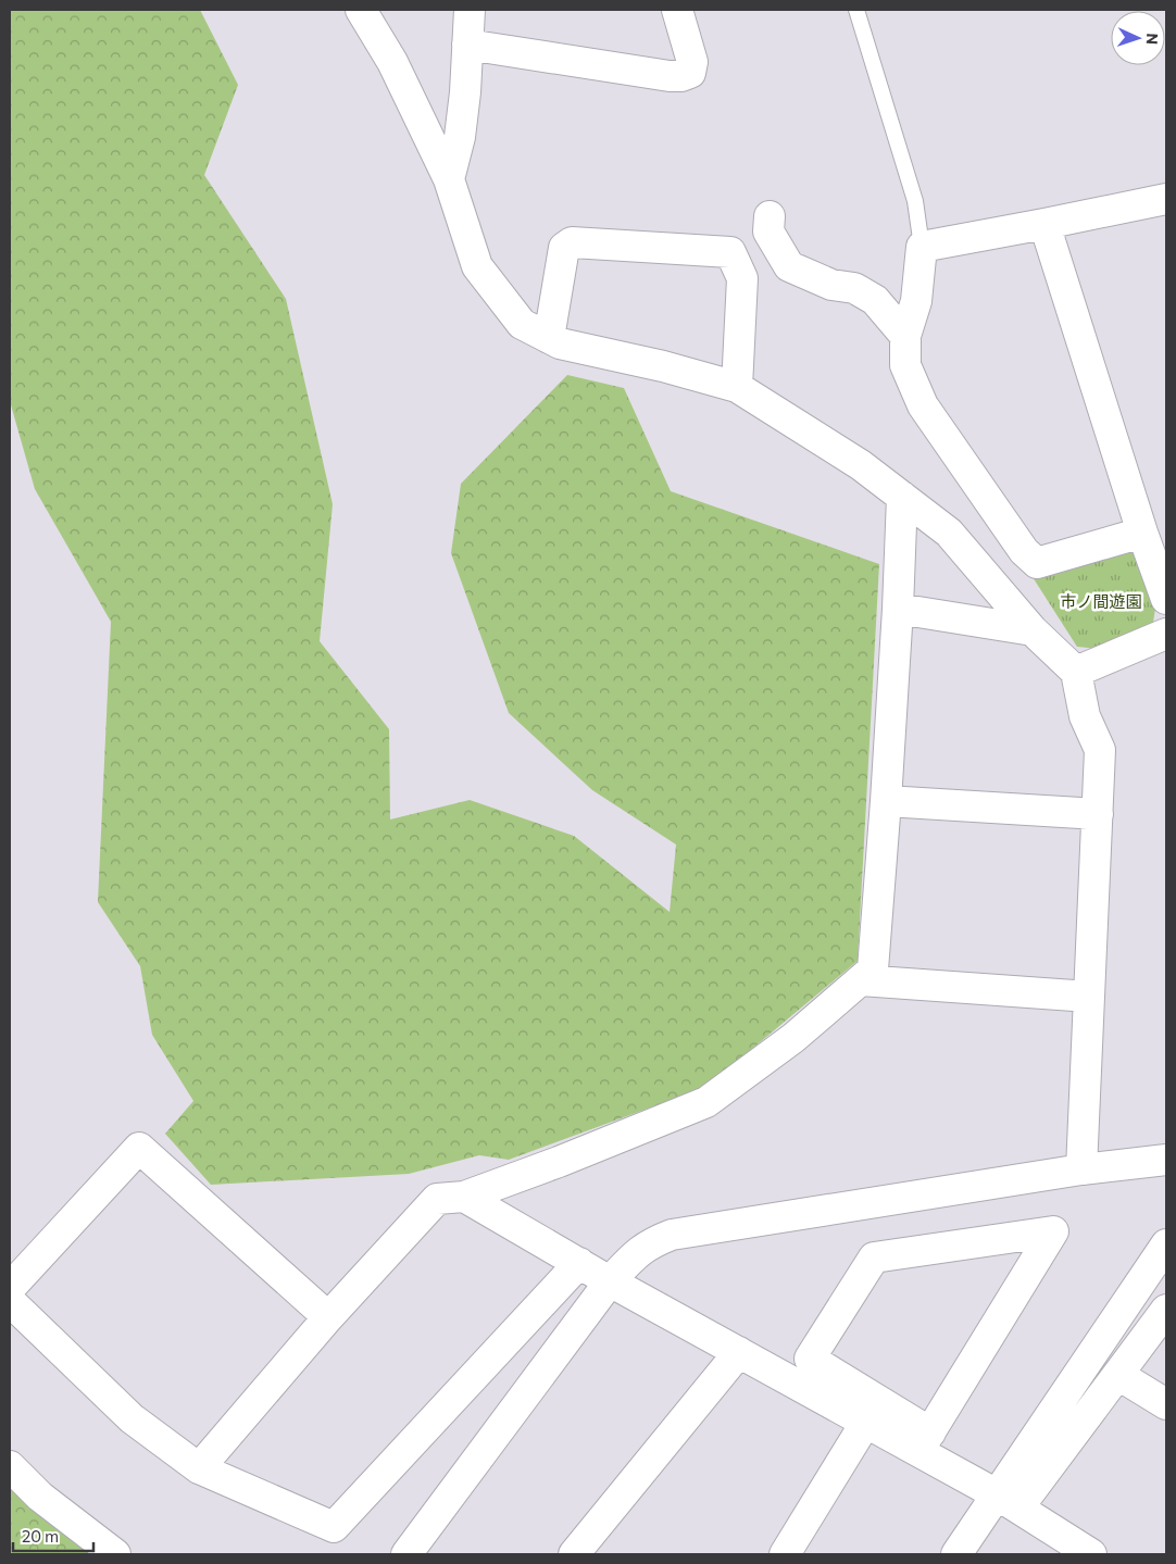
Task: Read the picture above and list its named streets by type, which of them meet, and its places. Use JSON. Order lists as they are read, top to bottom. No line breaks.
{"parks":["市ノ間遊園"],"scale_bar":"20 m","north":"right"}
